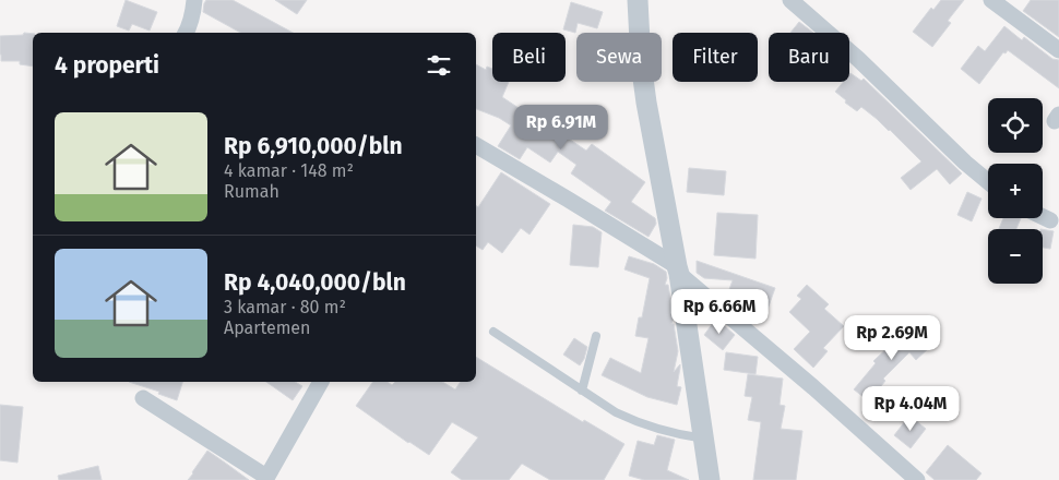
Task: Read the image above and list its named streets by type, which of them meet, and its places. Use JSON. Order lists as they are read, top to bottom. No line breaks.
{"page":{"chip":["Beli","Sewa","Filter","Baru"],"heading":"4 properti","map_buttons":["+","−"],"list":[{"name":"Rp 6,910,000/bln","note":"4 kamar · 148 m² · Rumah"},{"name":"Rp 4,040,000/bln","note":"3 kamar · 80 m² · Apartemen"}],"price":["Rp 6.91M","Rp 6.66M","Rp 2.69M","Rp 4.04M"]}}
